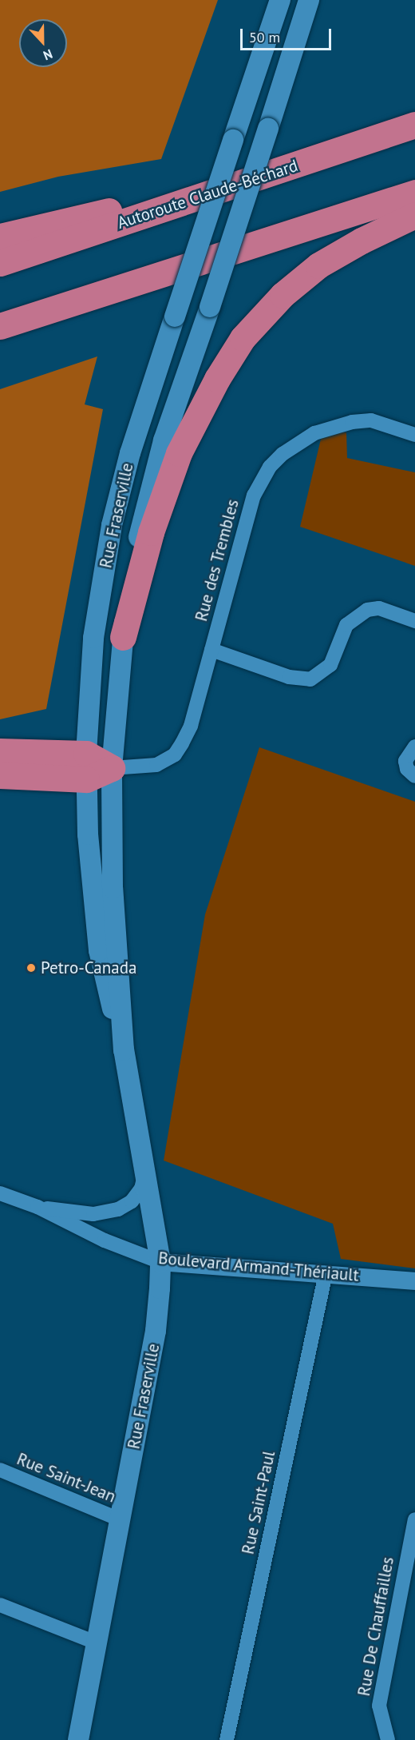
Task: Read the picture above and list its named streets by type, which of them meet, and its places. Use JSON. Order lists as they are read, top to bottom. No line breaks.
{"streets":{"highway":["Autoroute Claude-Béchard"],"main road":["Rue Fraserville"],"street":["Rue des Trembles","Boulevard Armand-Thériault","Rue Saint-Jean","Rue Saint-Paul","Rue De Chauffailles"]},"crossings":[["Rue Fraserville","Rue des Trembles"],["Rue Fraserville","Boulevard Armand-Thériault"],["Rue Fraserville","Rue Saint-Jean"],["Boulevard Armand-Thériault","Rue Saint-Paul"]],"places":["Petro-Canada"],"scale_bar":"50 m","north":"bottom"}
